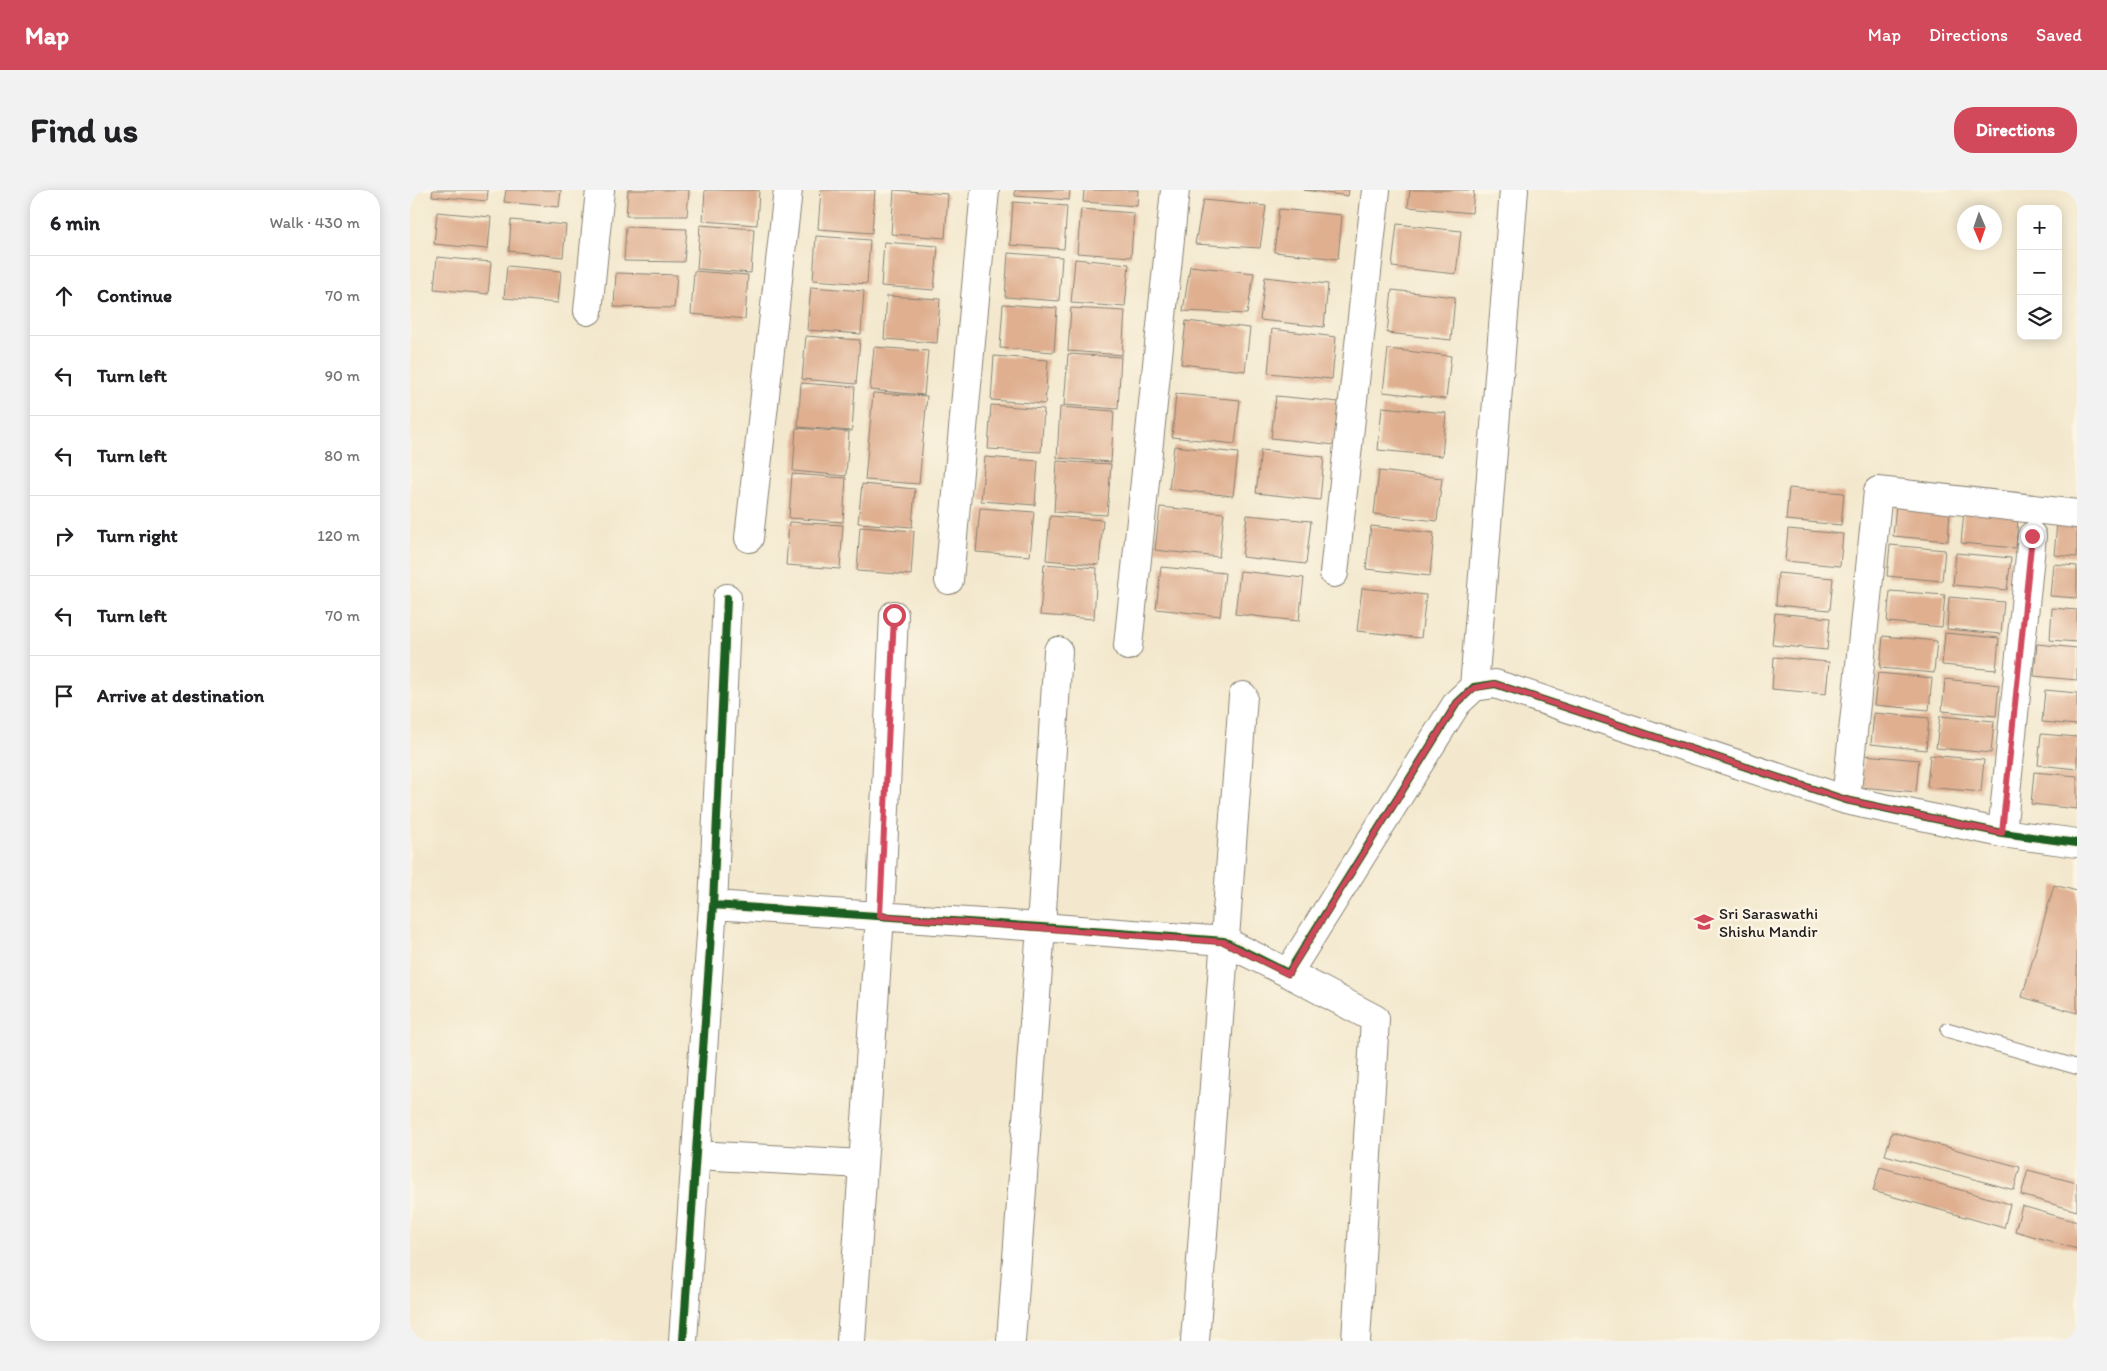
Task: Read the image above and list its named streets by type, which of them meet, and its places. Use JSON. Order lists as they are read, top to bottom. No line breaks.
{"places":{"school or university":["Sri Saraswathi Shishu Mandir"]},"north":"bottom","page":{"header":"Map","nav":["Map","Directions","Saved"],"buttons":"Directions","title":"Find us","heading":["6 min","Walk · 430 m"],"map_buttons":["+","−"],"list":[["Continue","70 m"],["Turn left","90 m"],["Turn left","80 m"],["Turn right","120 m"],["Turn left","70 m"],"Arrive at destination"]}}
